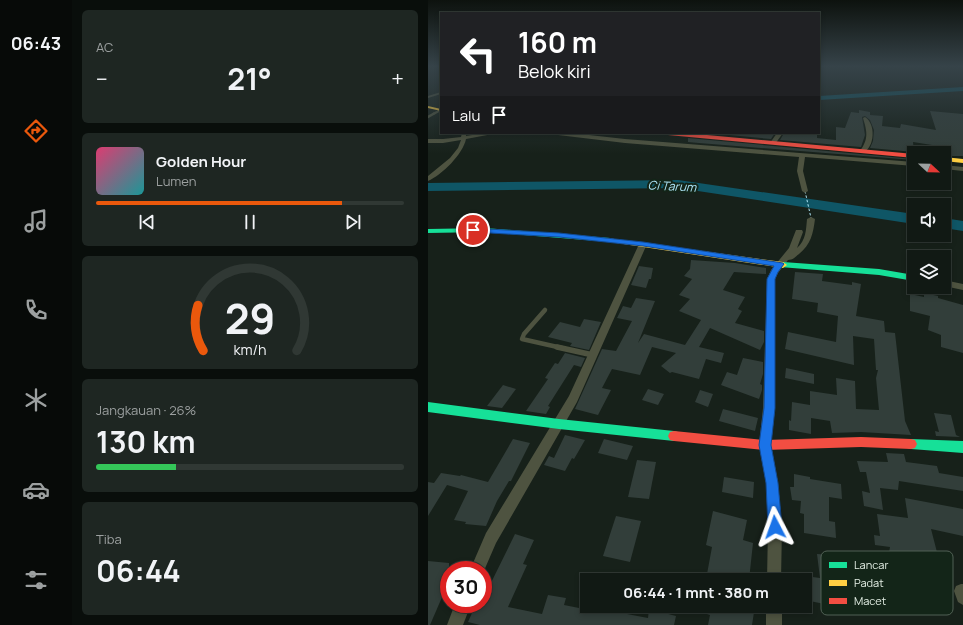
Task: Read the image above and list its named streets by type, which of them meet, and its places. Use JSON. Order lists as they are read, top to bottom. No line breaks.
{"water":["Ci Tarum"],"legend":["Lancar","Padat","Macet"],"north":"right","page":{"tabs":"06:43","tile":["AC",["Jangkauan · 26%","130 km"],["Tiba","06:44"]],"turn":["160 m","Belok kiri"],"heat":["−","21°","+"],"then":"Lalu","song":["Golden Hour","Lumen"],"limit":"30","trip":"06:44 · 1 mnt · 380 m","gauge":["29","km/h"]}}
